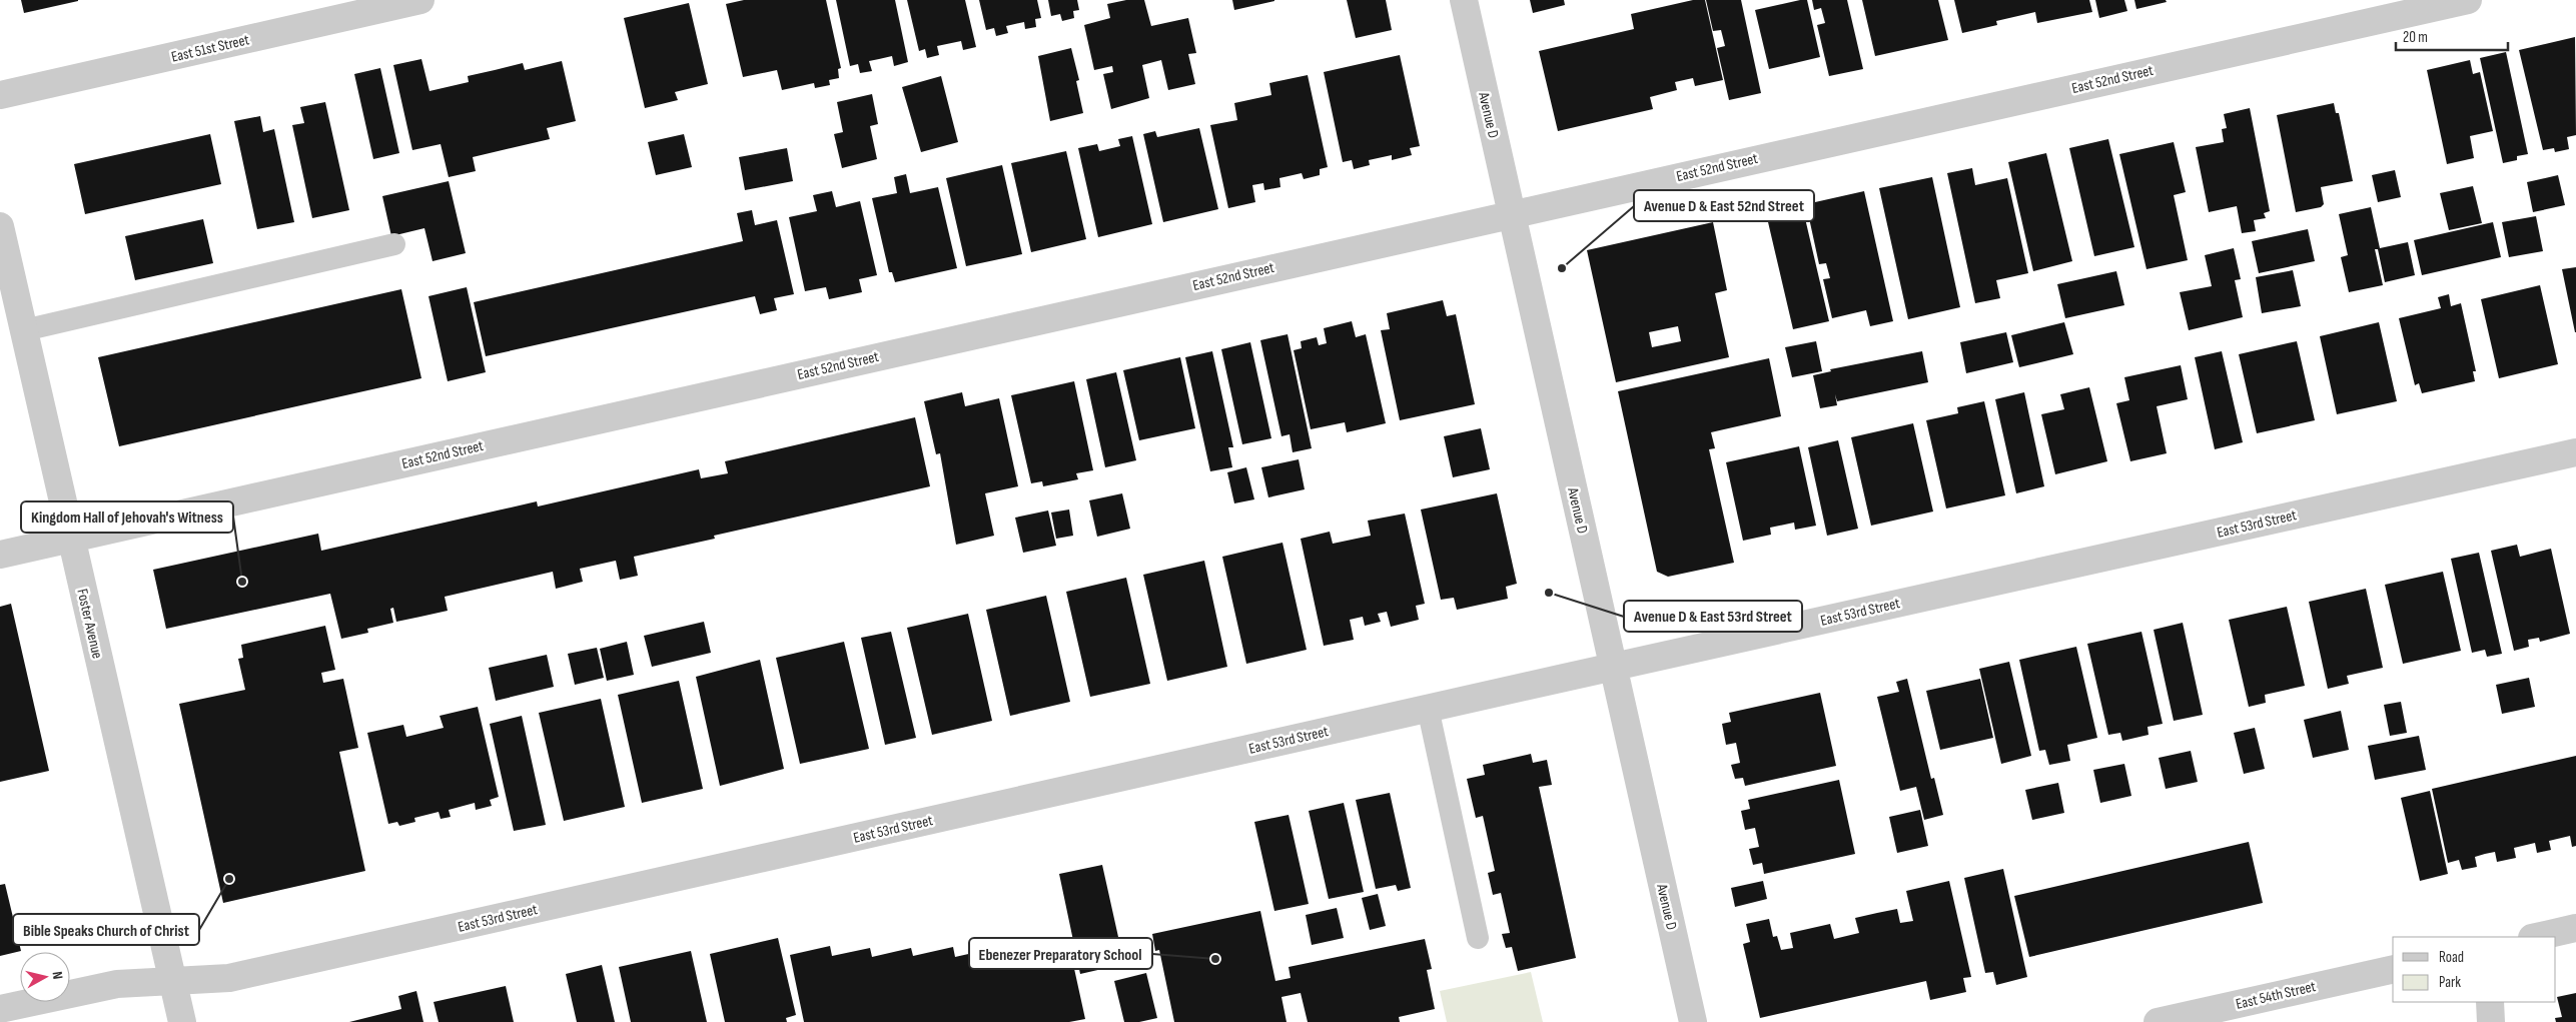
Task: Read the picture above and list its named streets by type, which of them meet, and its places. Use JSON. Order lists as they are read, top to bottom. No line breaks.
{"streets":{"street":["East 51st Street","East 52nd Street","Avenue D","East 53rd Street","Foster Avenue","East 54th Street"]},"crossings":[["East 52nd Street","Avenue D"],["East 52nd Street","Foster Avenue"],["Avenue D","East 53rd Street"],["East 53rd Street","Foster Avenue"]],"places":["Avenue D & East 52nd Street","Kingdom Hall of Jehovah's Witness","Avenue D & East 53rd Street","Bible Speaks Church of Christ","Ebenezer Preparatory School"],"legend":["Road","Park"],"scale_bar":"20 m","north":"right"}
